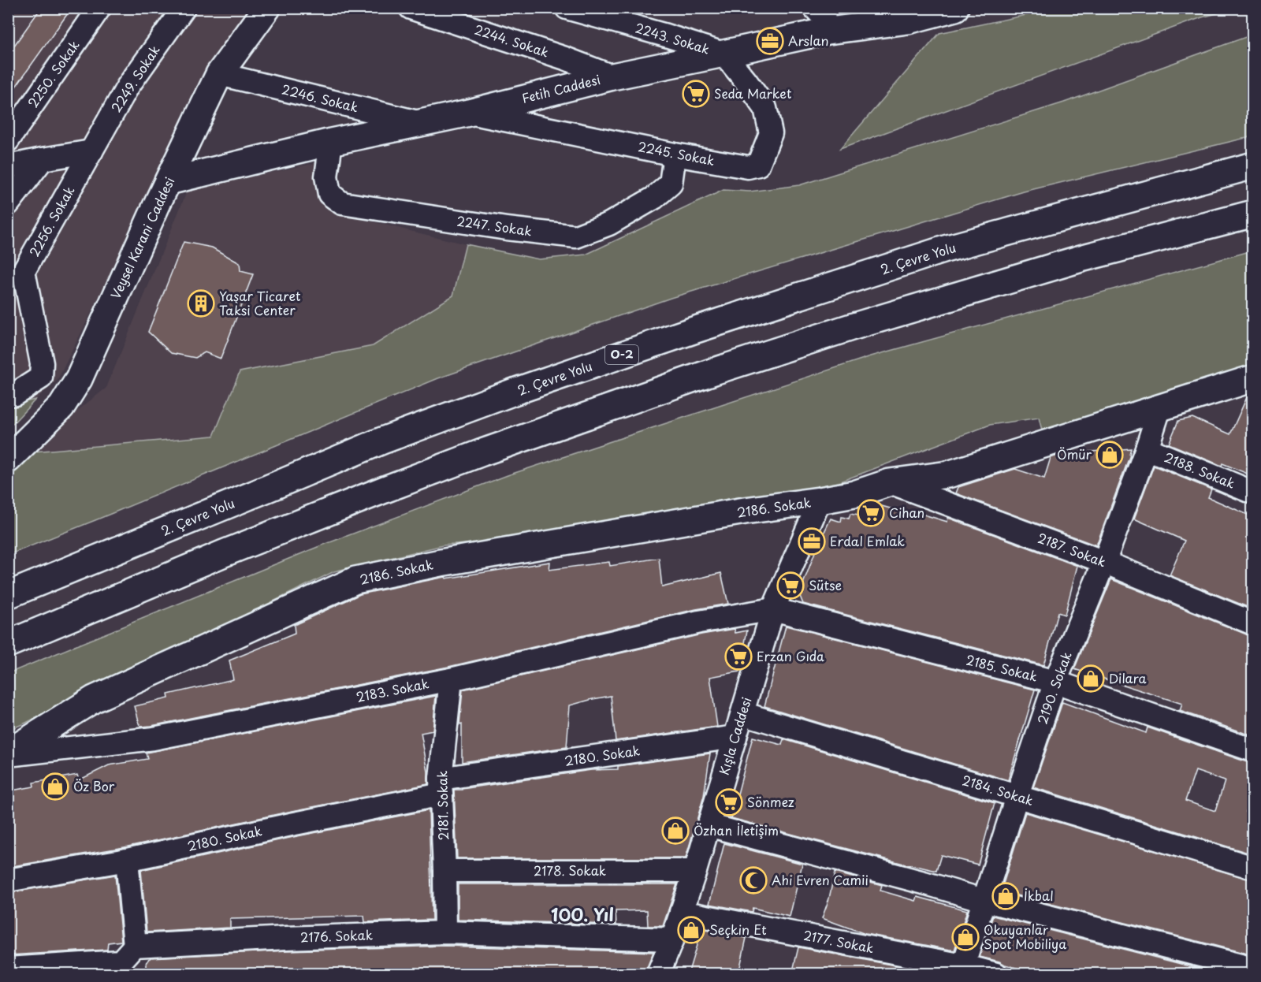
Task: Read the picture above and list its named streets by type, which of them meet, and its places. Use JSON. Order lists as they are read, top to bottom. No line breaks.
{"streets":{"main road":["Fetih Caddesi","Veysel Karani Caddesi","2. Çevre Yolu","O-2","2186. Sokak"],"street":["2243. Sokak","2244. Sokak","2250. Sokak","2249. Sokak","2246. Sokak","2245. Sokak","2256. Sokak","2247. Sokak","2188. Sokak","2187. Sokak","2185. Sokak","2190. Sokak","2183. Sokak","Kışla Caddesi","2180. Sokak","2184. Sokak","2181. Sokak","2178. Sokak","2176. Sokak","2177. Sokak"]},"crossings":[["2243. Sokak","Fetih Caddesi"],["2243. Sokak","2245. Sokak"],["2244. Sokak","Fetih Caddesi"],["2249. Sokak","2256. Sokak"],["Fetih Caddesi","2246. Sokak"],["Fetih Caddesi","2245. Sokak"],["Fetih Caddesi","2247. Sokak"],["Fetih Caddesi","Veysel Karani Caddesi"],["2246. Sokak","Veysel Karani Caddesi"],["2245. Sokak","2247. Sokak"],["2188. Sokak","2190. Sokak"],["2186. Sokak","2187. Sokak"],["2186. Sokak","2190. Sokak"],["2186. Sokak","2183. Sokak"],["2186. Sokak","Kışla Caddesi"],["2187. Sokak","2190. Sokak"],["2185. Sokak","2190. Sokak"],["2185. Sokak","2183. Sokak"],["2185. Sokak","Kışla Caddesi"],["2190. Sokak","2184. Sokak"],["2190. Sokak","2177. Sokak"],["2183. Sokak","Kışla Caddesi"],["2183. Sokak","2181. Sokak"],["Kışla Caddesi","2180. Sokak"],["Kışla Caddesi","2184. Sokak"],["Kışla Caddesi","2178. Sokak"],["Kışla Caddesi","2176. Sokak"],["Kışla Caddesi","2177. Sokak"],["2180. Sokak","2181. Sokak"],["2181. Sokak","2178. Sokak"],["2181. Sokak","2176. Sokak"]],"districts":["100. Yıl"],"places":{"office":["Arslan","Erdal Emlak"],"supermarket":["Seda Market","Cihan","Sütse","Erzan Gıda","Sönmez"],"building":["Yaşar Ticaret Taksi Center"],"shop":["Ömür","Dilara","Öz Bor","Özhan İletişim","İkbal","Seçkin Et","Okuyanlar Spot Mobiliya"],"mosque":["Ahi Evren Camii"]}}
